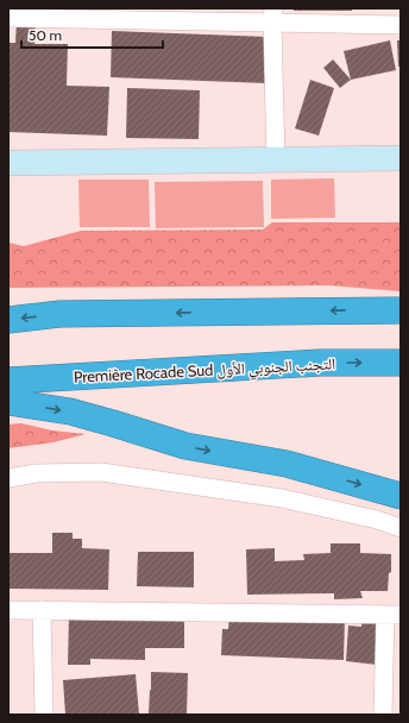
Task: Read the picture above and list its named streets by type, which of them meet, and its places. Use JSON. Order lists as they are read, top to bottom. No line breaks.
{"streets":{"highway":["Première Rocade Sud التجنب الجنوبي الأول"]},"scale_bar":"50 m"}
